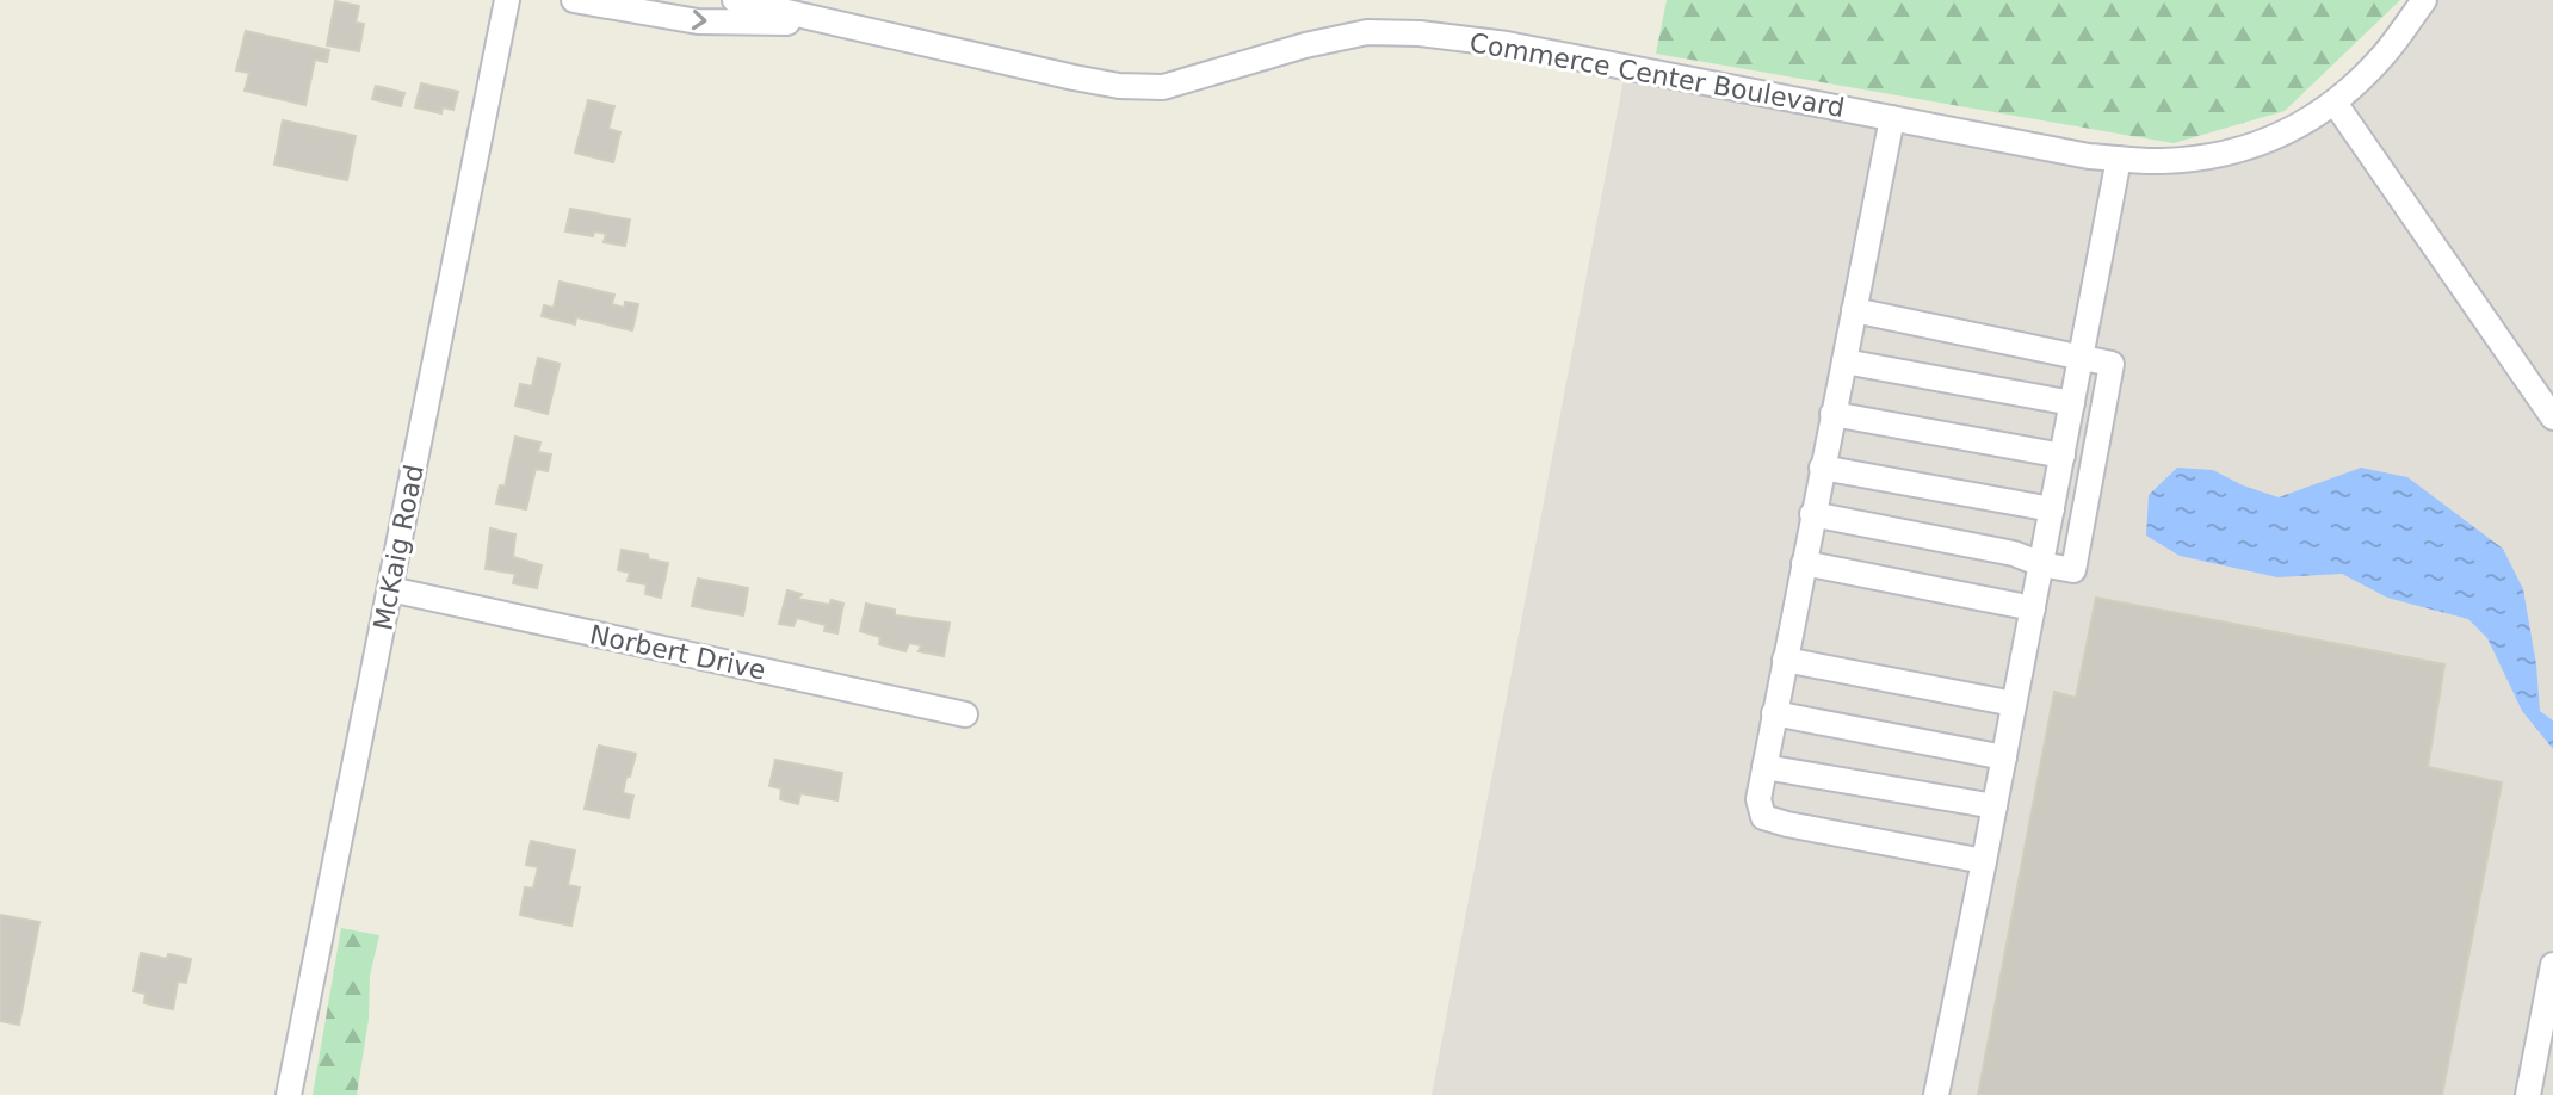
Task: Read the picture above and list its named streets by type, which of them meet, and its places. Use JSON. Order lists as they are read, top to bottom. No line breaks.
{"streets":{"street":["Commerce Center Boulevard","McKaig Road","Norbert Drive"]},"crossings":[["McKaig Road","Norbert Drive"]]}
